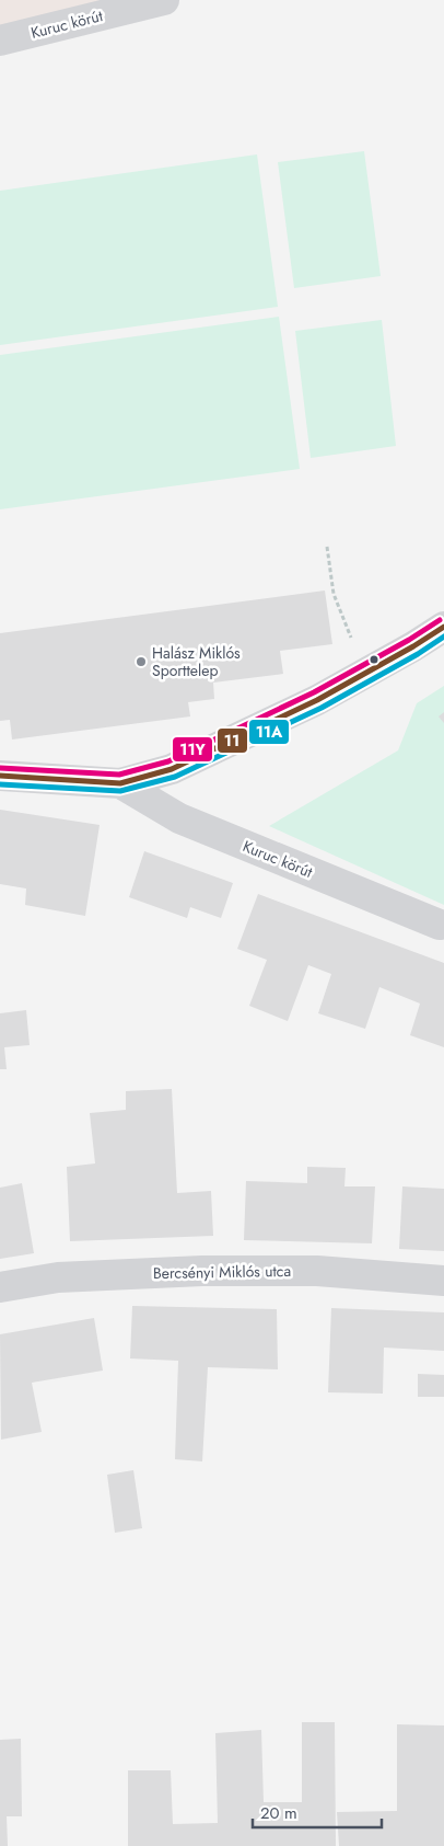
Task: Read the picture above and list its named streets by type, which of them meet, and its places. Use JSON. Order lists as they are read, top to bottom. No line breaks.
{"streets":{"street":["Kuruc körút","Bercsényi Miklós utca"]},"places":["Halász Miklós Sporttelep"],"lines":["transit line 11Y","transit line 11","transit line 11A"],"scale_bar":"20 m"}
